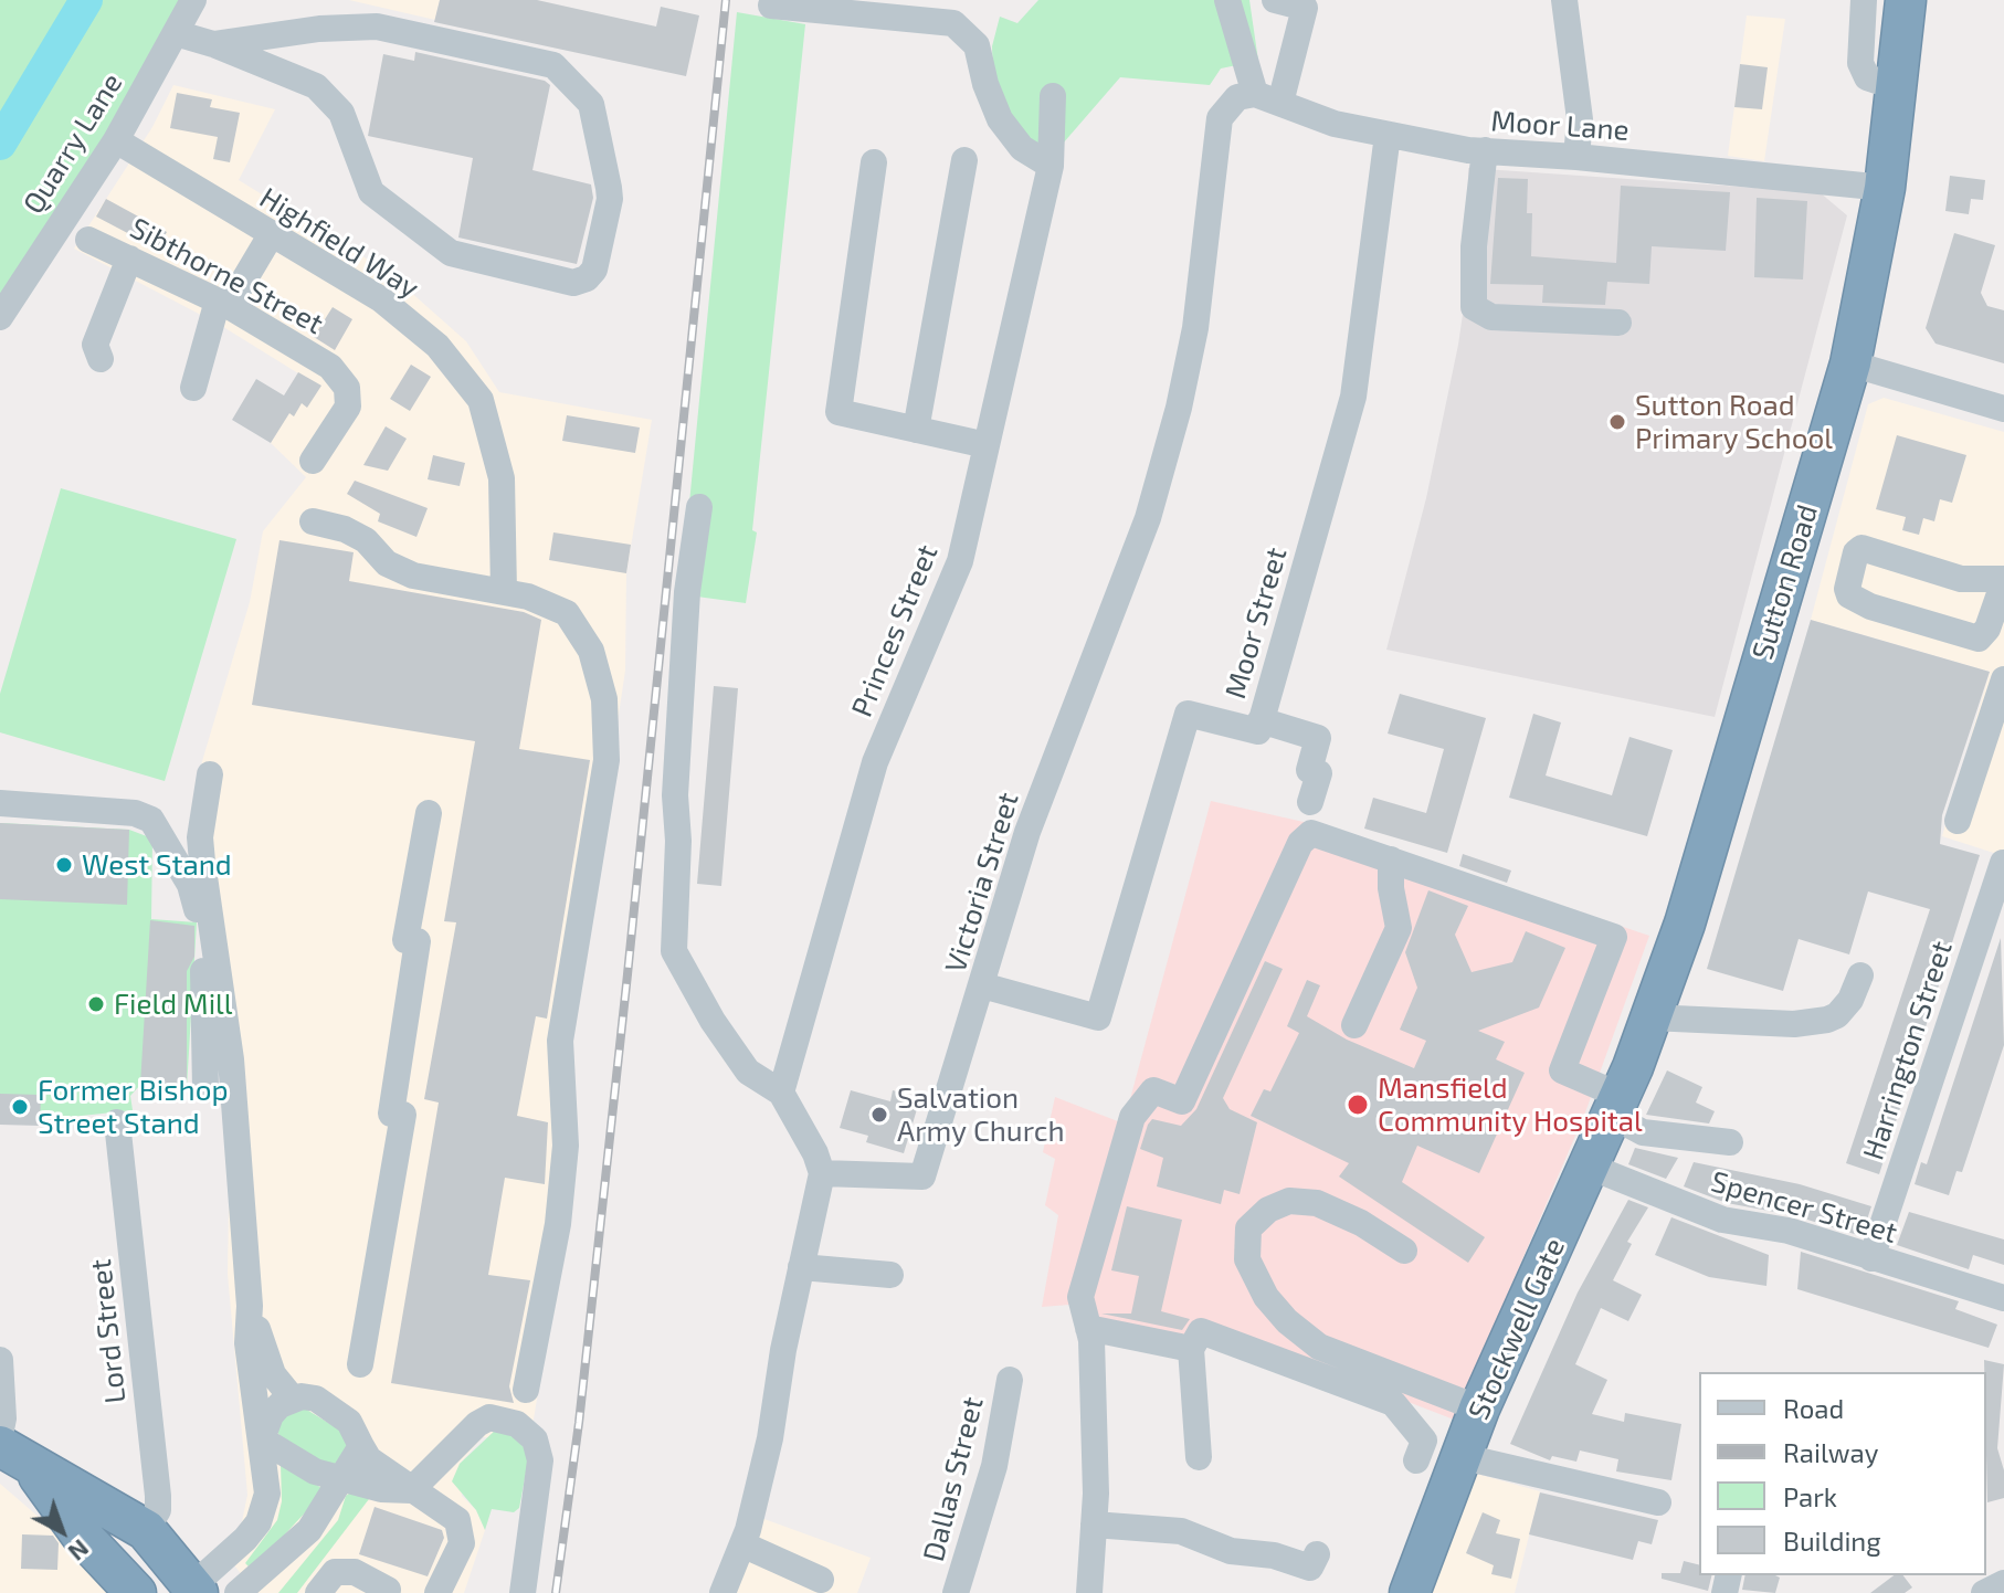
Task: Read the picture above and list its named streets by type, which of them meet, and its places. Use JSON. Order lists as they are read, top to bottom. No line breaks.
{"streets":{"highway":["Sutton Road","Stockwell Gate"],"street":["Moor Lane","Quarry Lane","Highfield Way","Sibthorne Street","Moor Street","Princes Street","Victoria Street","Harrington Street","Spencer Street","Lord Street","Dallas Street"]},"crossings":[["Moor Lane","Sutton Road"],["Moor Lane","Moor Street"],["Moor Lane","Victoria Street"],["Quarry Lane","Highfield Way"],["Sutton Road","Stockwell Gate"],["Moor Street","Victoria Street"],["Harrington Street","Spencer Street"],["Spencer Street","Stockwell Gate"]],"places":["Sutton Road Primary School","West Stand","Field Mill","Mansfield Community Hospital","Former Bishop Street Stand","Salvation Army Church"],"legend":["Road","Railway","Park","Building"],"north":"bottom right"}
